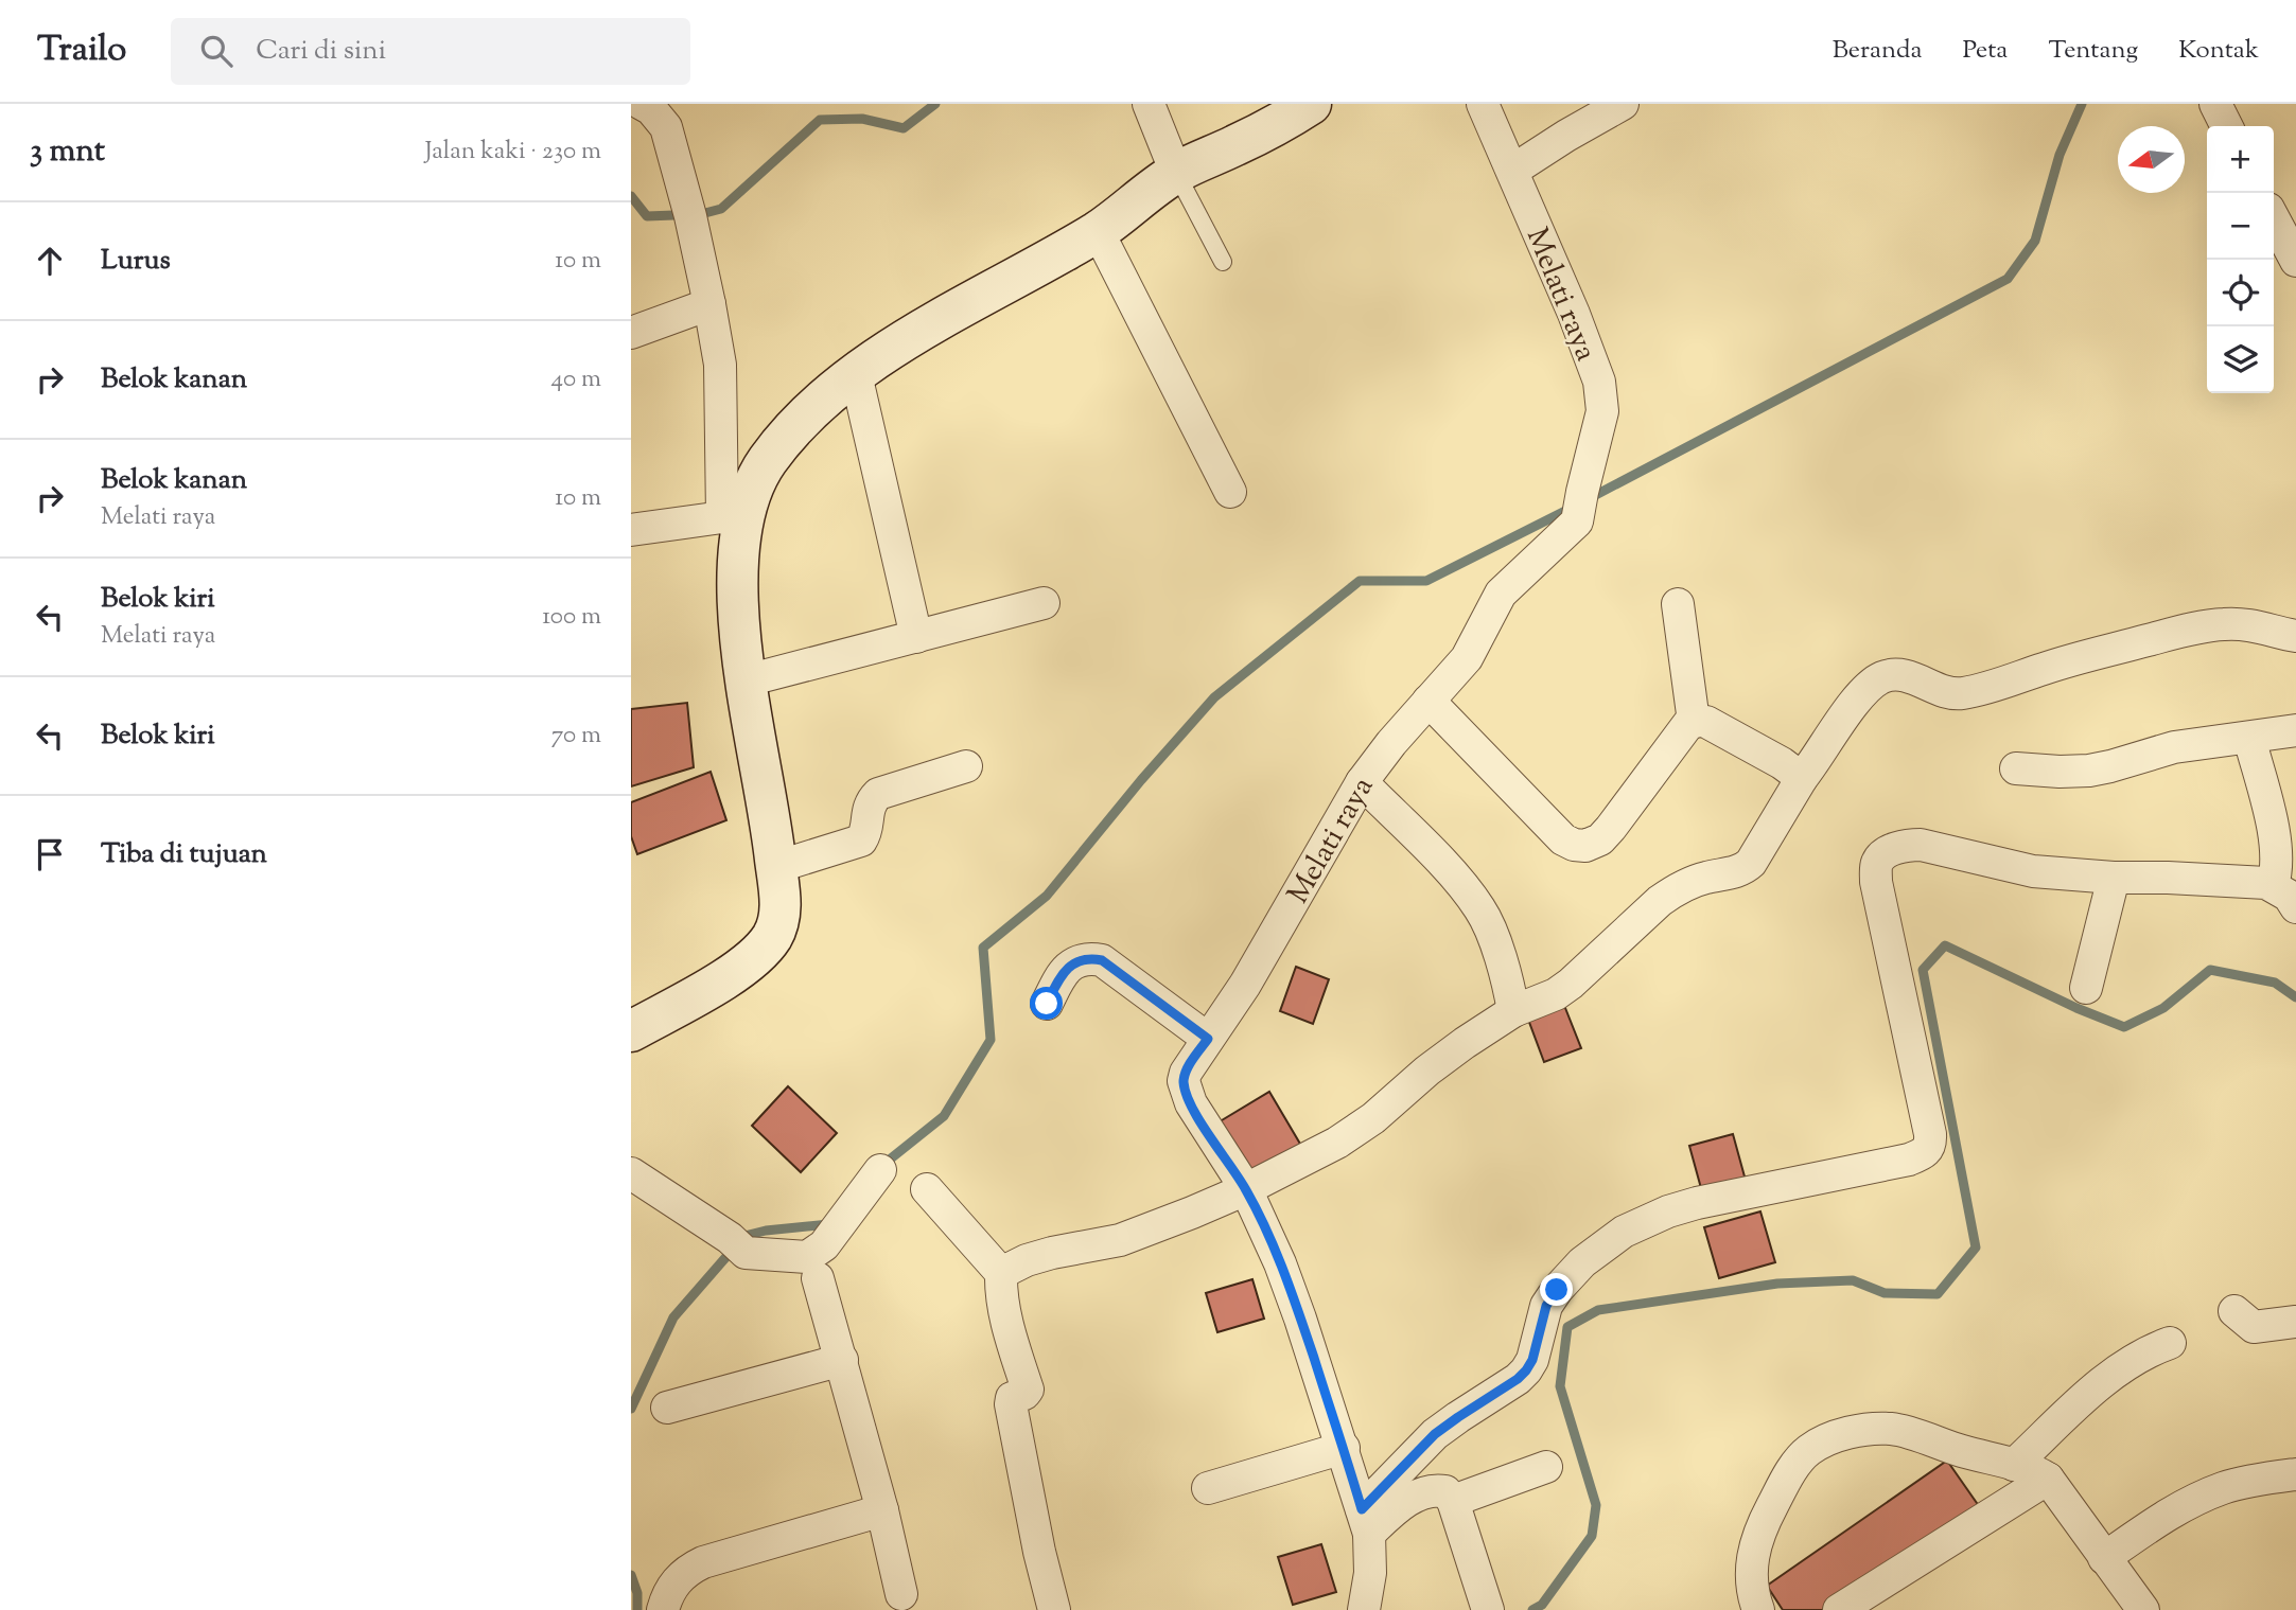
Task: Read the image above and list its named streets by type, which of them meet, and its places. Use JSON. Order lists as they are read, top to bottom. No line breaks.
{"streets":{"street":["Melati raya"]},"north":"left","page":{"header":"Trailo","search":"Cari di sini","nav":["Beranda","Peta","Tentang","Kontak"],"heading":["3 mnt","Jalan kaki · 230 m"],"map_buttons":["+","−"],"list":[["Lurus","10 m"],["Belok kanan","40 m"],["Belok kanan","Melati raya","10 m"],["Belok kiri","Melati raya","100 m"],["Belok kiri","70 m"],"Tiba di tujuan"]}}
